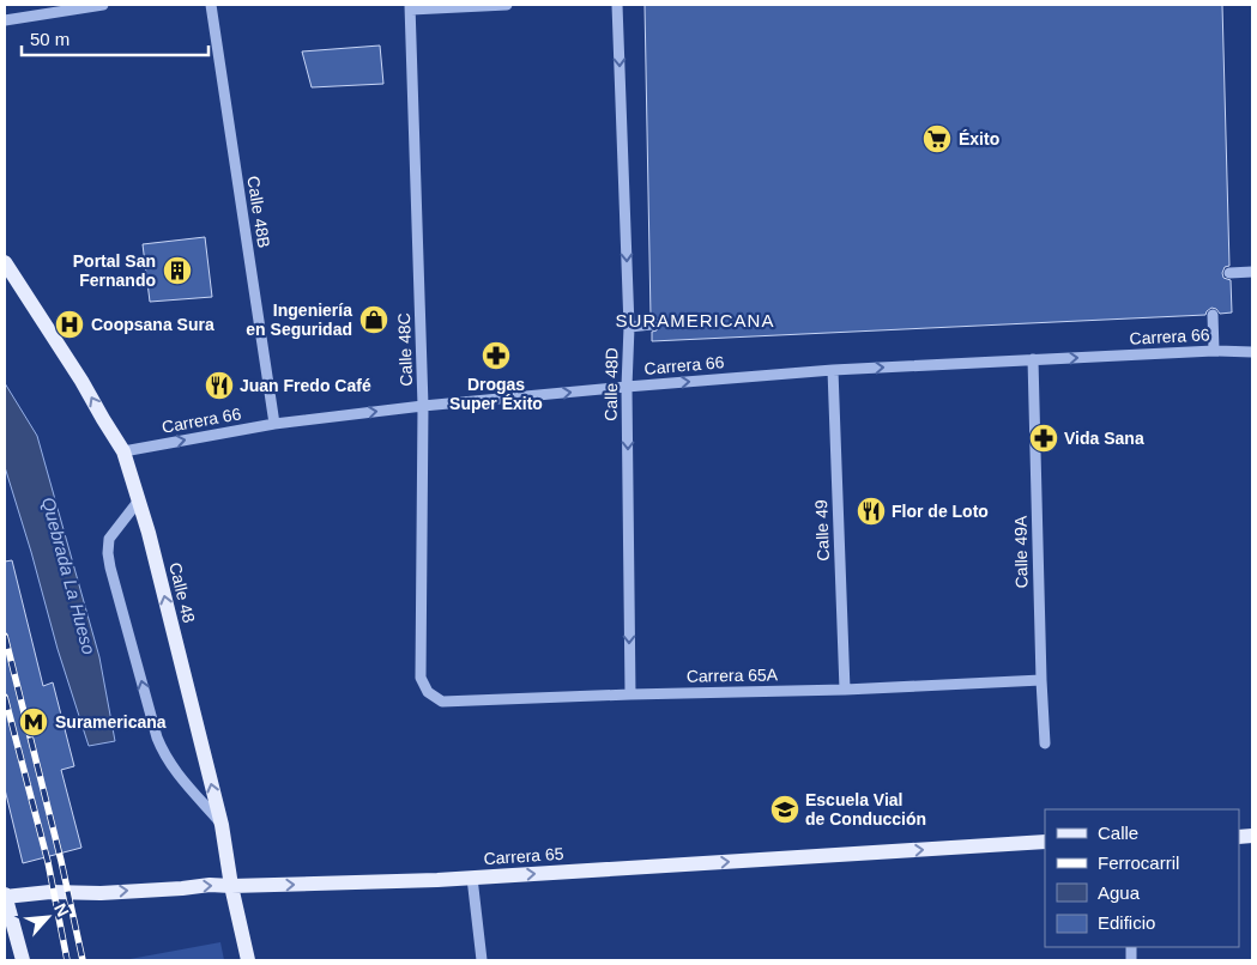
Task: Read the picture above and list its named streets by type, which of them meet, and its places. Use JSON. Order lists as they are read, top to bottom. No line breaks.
{"streets":{"main road":["Calle 48","Carrera 65"],"street":["Calle 48B","Carrera 66","Calle 48C","Calle 48D","Calle 49","Calle 49A","Carrera 65A"]},"crossings":[["Calle 48B","Carrera 66"],["Carrera 66","Calle 48C"],["Carrera 66","Calle 48D"],["Carrera 66","Calle 49"],["Carrera 66","Calle 49A"],["Carrera 66","Calle 48"],["Calle 48C","Carrera 65A"],["Calle 48D","Carrera 65A"],["Calle 49","Carrera 65A"],["Calle 49A","Carrera 65A"],["Calle 48","Carrera 65"]],"one_way":["Carrera 66","Calle 48D","Calle 48","Carrera 65"],"districts":["SURAMERICANA"],"water":["Quebrada La Hueso"],"places":{"supermarket":["Éxito"],"building":["Portal San Fernando"],"shop":["Ingeniería en Seguridad"],"hospital":["Coopsana Sura"],"pharmacy":["Drogas Super Éxito","Vida Sana"],"restaurant":["Juan Fredo Café","Flor de Loto"],"metro station":["Suramericana"],"school or university":["Escuela Vial de Conducción"]},"legend":["Calle","Ferrocarril","Agua","Edificio"],"scale_bar":"50 m","north":"top right"}
